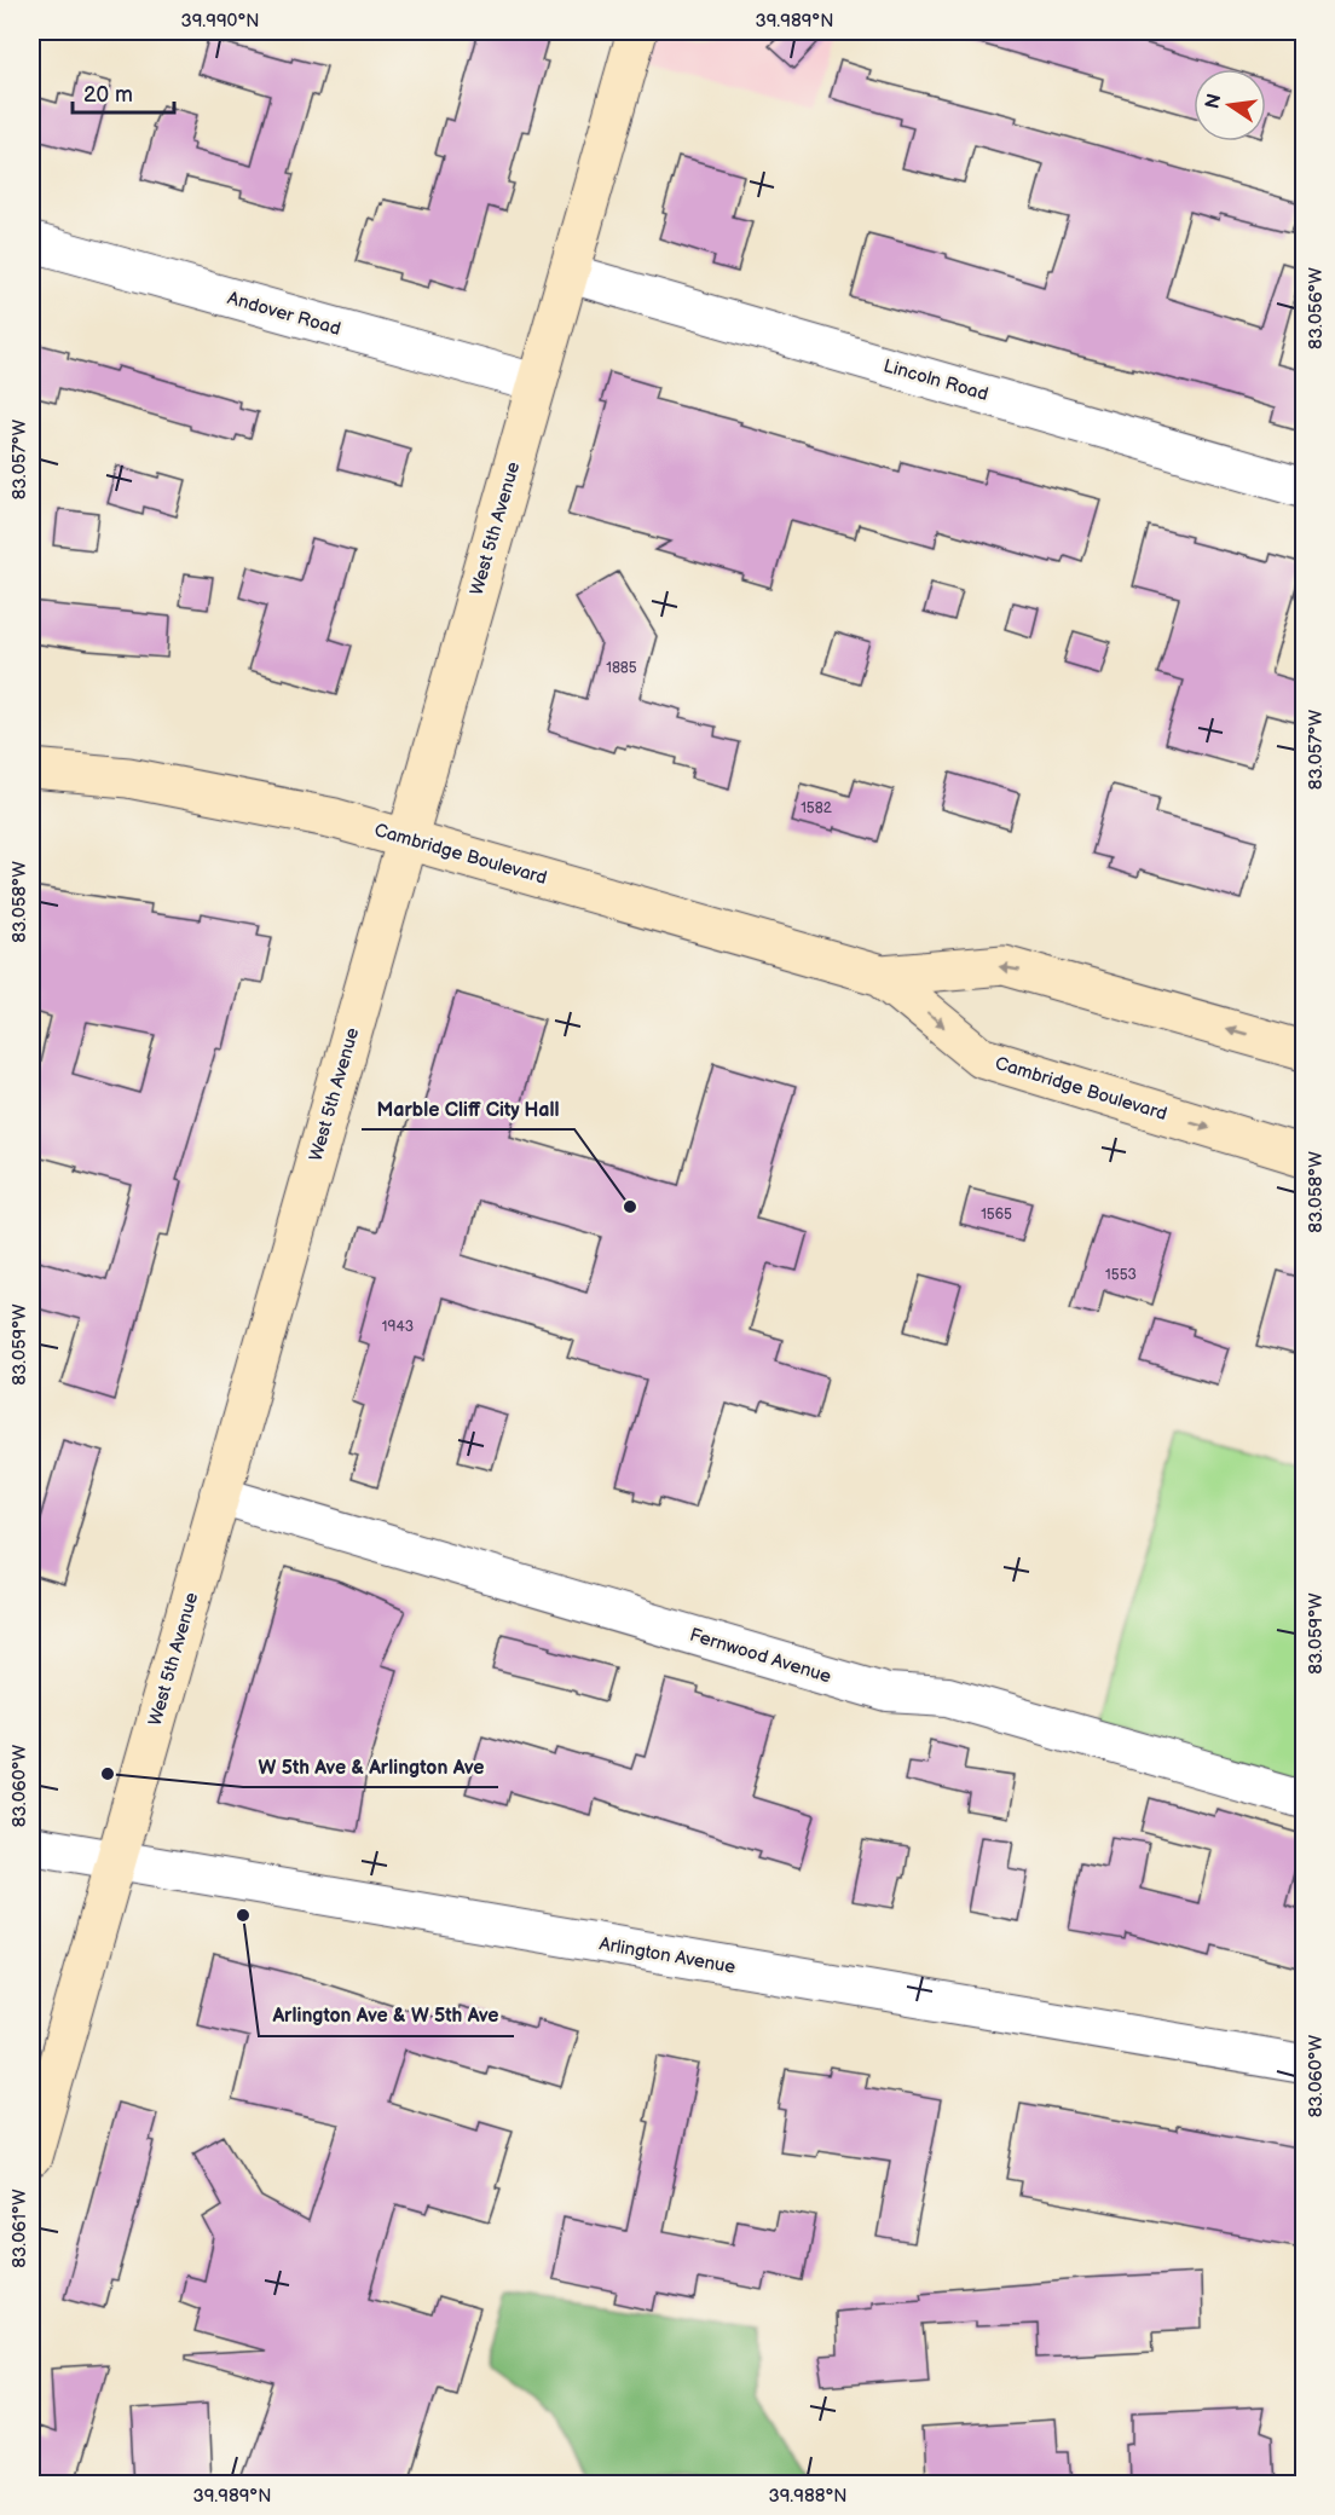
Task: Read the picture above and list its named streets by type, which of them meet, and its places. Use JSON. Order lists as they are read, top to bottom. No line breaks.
{"streets":{"main road":["West 5th Avenue","Cambridge Boulevard"],"street":["Andover Road","Lincoln Road","Fernwood Avenue","Arlington Avenue"]},"crossings":[["Andover Road","West 5th Avenue"],["Lincoln Road","West 5th Avenue"],["West 5th Avenue","Cambridge Boulevard"],["West 5th Avenue","Fernwood Avenue"],["West 5th Avenue","Arlington Avenue"]],"places":["Marble Cliff City Hall","W 5th Ave & Arlington Ave","Arlington Ave & W 5th Ave"],"house_numbers":["1885","1582","1565","1553","1943"],"scale_bar":"20 m","north":"left","coordinates":["39.990°N","39.989°N","83.056°W","83.057°W","83.058°W","83.059°W","83.060°W","83.061°W","39.988°N"]}
